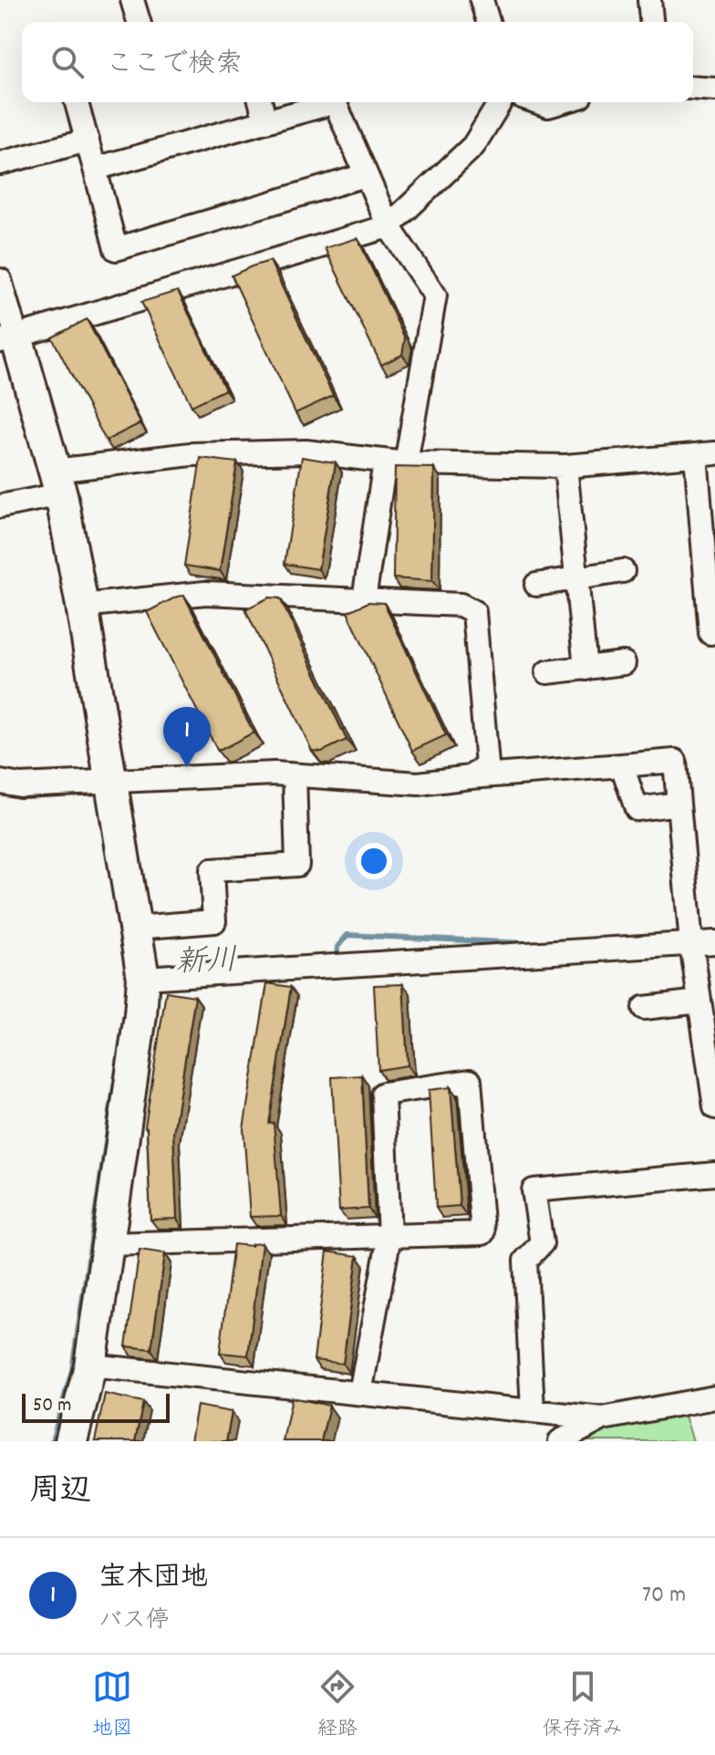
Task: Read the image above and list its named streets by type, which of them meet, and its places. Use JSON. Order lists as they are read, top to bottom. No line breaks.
{"water":["新川"],"scale_bar":"50 m","page":{"search":"ここで検索","pins":"1","scale":"50 m","heading":"周辺","list":[{"mark":"1","name":"宝木団地","note":"バス停","value":"70 m"}],"nav":["地図","経路","保存済み"]}}
